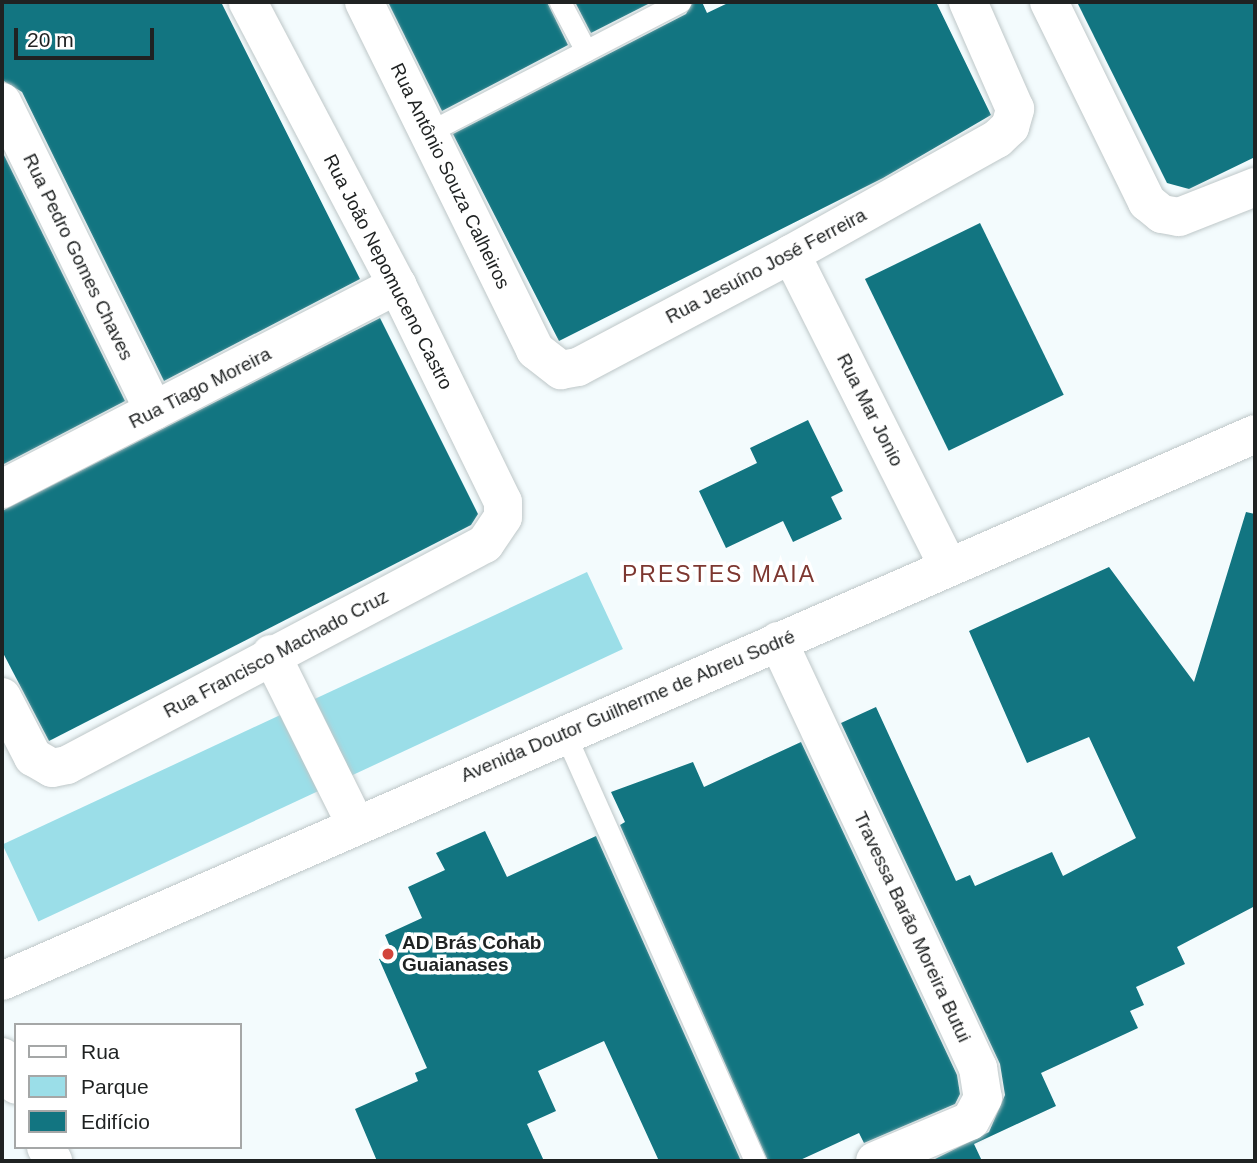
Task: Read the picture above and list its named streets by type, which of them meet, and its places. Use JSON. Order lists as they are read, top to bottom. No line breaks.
{"streets":{"street":["Rua Antônio Souza Calheiros","Rua Pedro Gomes Chaves","Rua Jesuíno José Ferreira","Rua João Nepomuceno Castro","Rua Tiago Moreira","Rua Mar Jonio","Rua Francisco Machado Cruz","Avenida Doutor Guilherme de Abreu Sodré","Travessa Barão Moreira Butui"]},"crossings":[["Rua Antônio Souza Calheiros","Rua Jesuíno José Ferreira"],["Rua Pedro Gomes Chaves","Rua Tiago Moreira"],["Rua Jesuíno José Ferreira","Rua Mar Jonio"],["Rua João Nepomuceno Castro","Rua Tiago Moreira"],["Rua João Nepomuceno Castro","Rua Francisco Machado Cruz"],["Rua Mar Jonio","Avenida Doutor Guilherme de Abreu Sodré"],["Avenida Doutor Guilherme de Abreu Sodré","Travessa Barão Moreira Butui"]],"districts":["PRESTES MAIA"],"places":["AD Brás Cohab Guaianases"],"legend":["Rua","Parque","Edifício"],"scale_bar":"20 m"}
